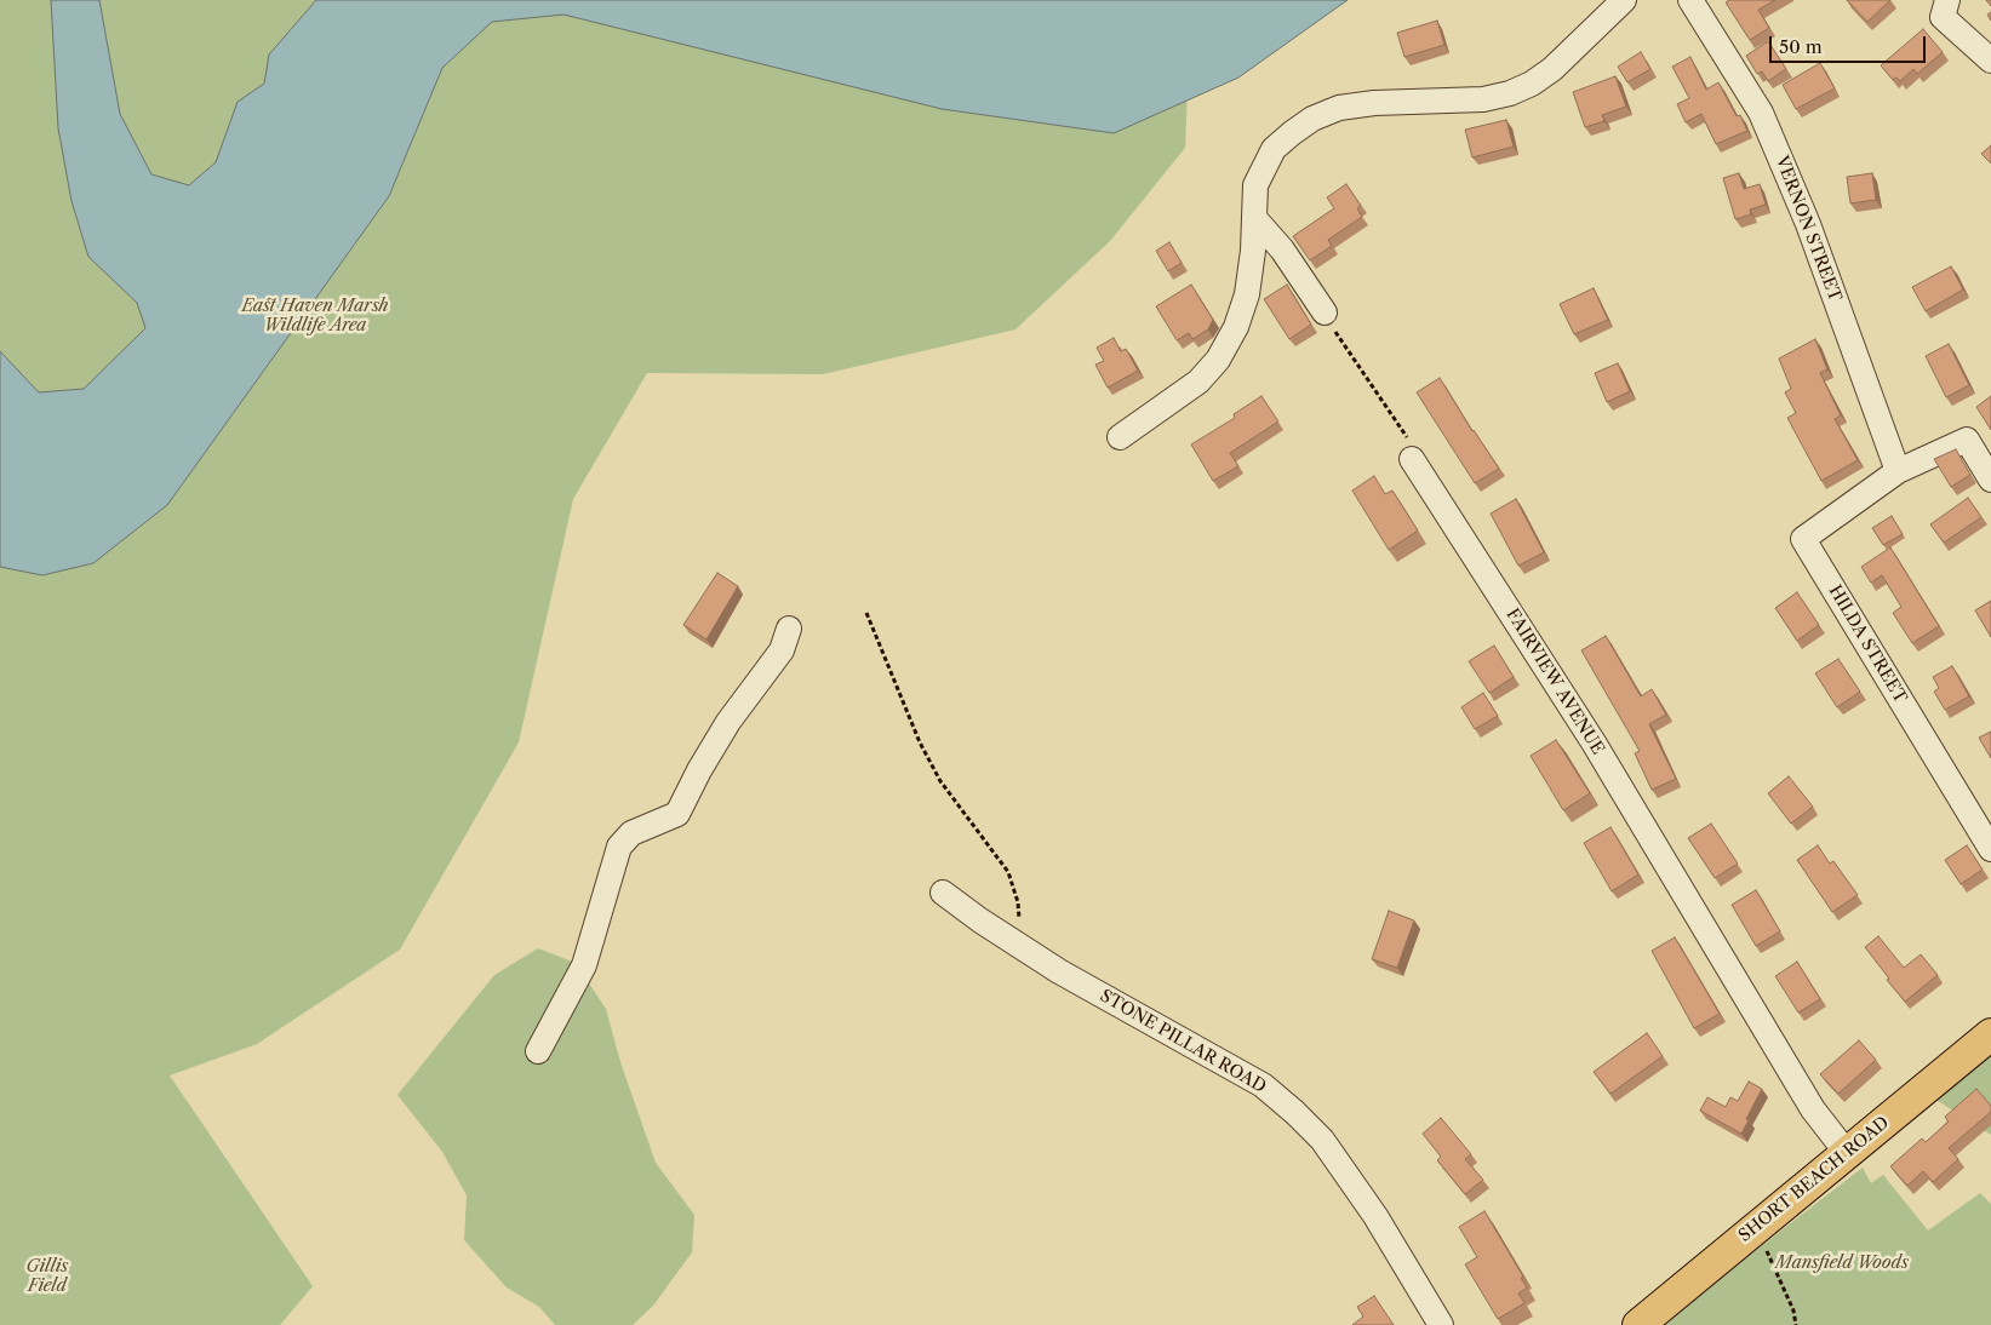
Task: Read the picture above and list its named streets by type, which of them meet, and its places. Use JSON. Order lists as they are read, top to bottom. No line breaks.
{"streets":{"main road":["SHORT BEACH ROAD"],"street":["VERNON STREET","HILDA STREET","FAIRVIEW AVENUE","STONE PILLAR ROAD"]},"crossings":[["VERNON STREET","HILDA STREET"],["FAIRVIEW AVENUE","SHORT BEACH ROAD"]],"parks":["East Haven Marsh Wildlife Area","Mansfield Woods","Gillis Field"],"scale_bar":"50 m"}
